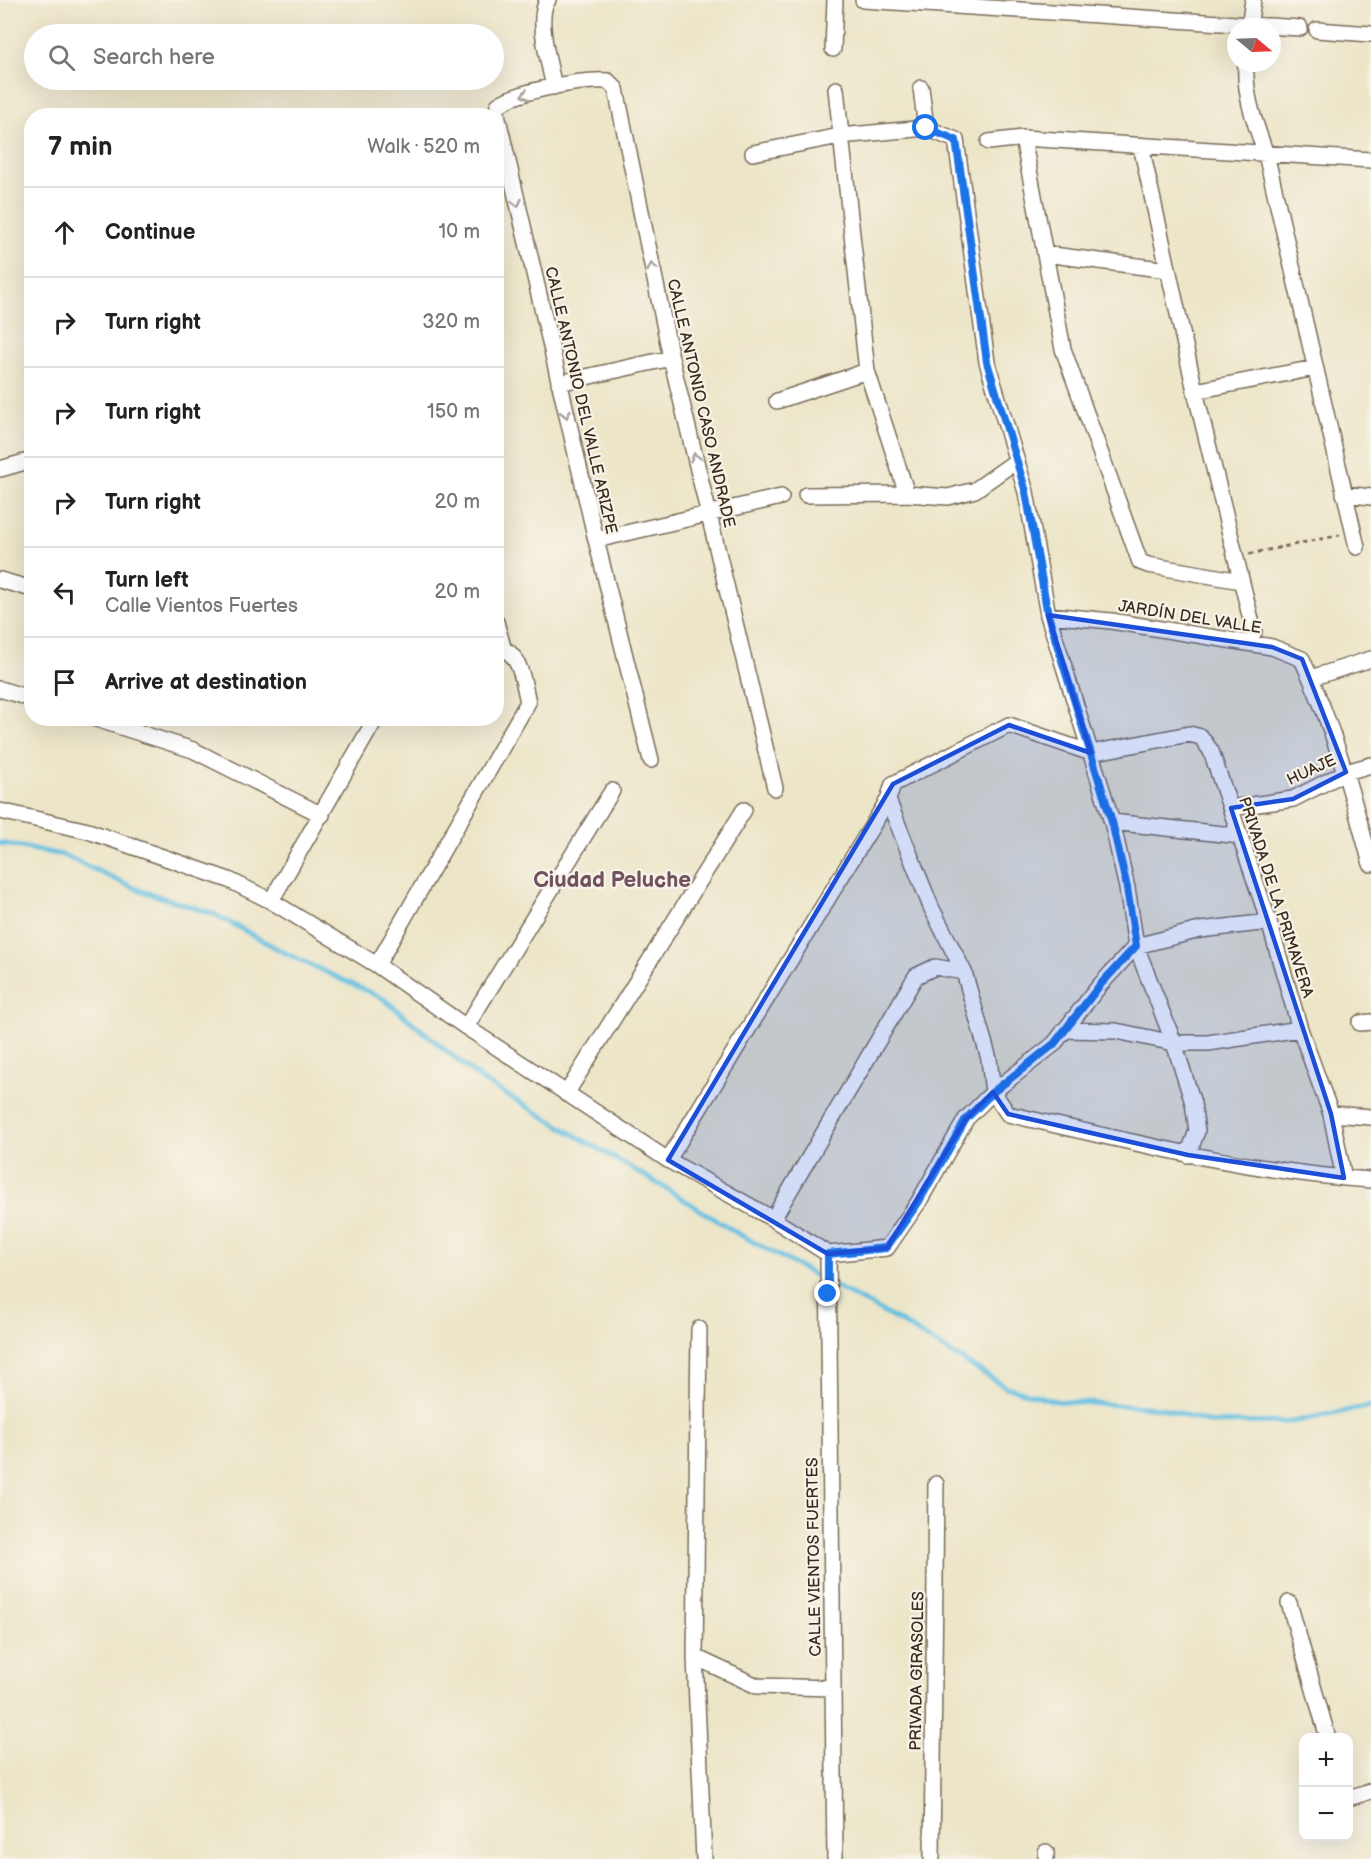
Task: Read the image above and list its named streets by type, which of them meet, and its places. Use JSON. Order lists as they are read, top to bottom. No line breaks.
{"streets":{"street":["CALLE ANTONIO DEL VALLE ARIZPE","CALLE ANTONIO CASO ANDRADE","JARDÍN DEL VALLE","HUAJE","PRIVADA DE LA PRIMAVERA","CALLE VIENTOS FUERTES","PRIVADA GIRASOLES"]},"crossings":[["CALLE ANTONIO DEL VALLE ARIZPE","CALLE ANTONIO CASO ANDRADE"],["JARDÍN DEL VALLE","HUAJE"],["HUAJE","PRIVADA DE LA PRIMAVERA"]],"one_way":["CALLE ANTONIO DEL VALLE ARIZPE","CALLE ANTONIO CASO ANDRADE"],"districts":["Ciudad Peluche"],"north":"right","page":{"search":"Search here","heading":["7 min","Walk · 520 m"],"list":[["Continue","10 m"],["Turn right","320 m"],["Turn right","150 m"],["Turn right","20 m"],["Turn left","Calle Vientos Fuertes","20 m"],"Arrive at destination"],"map_buttons":["+","−"]}}
